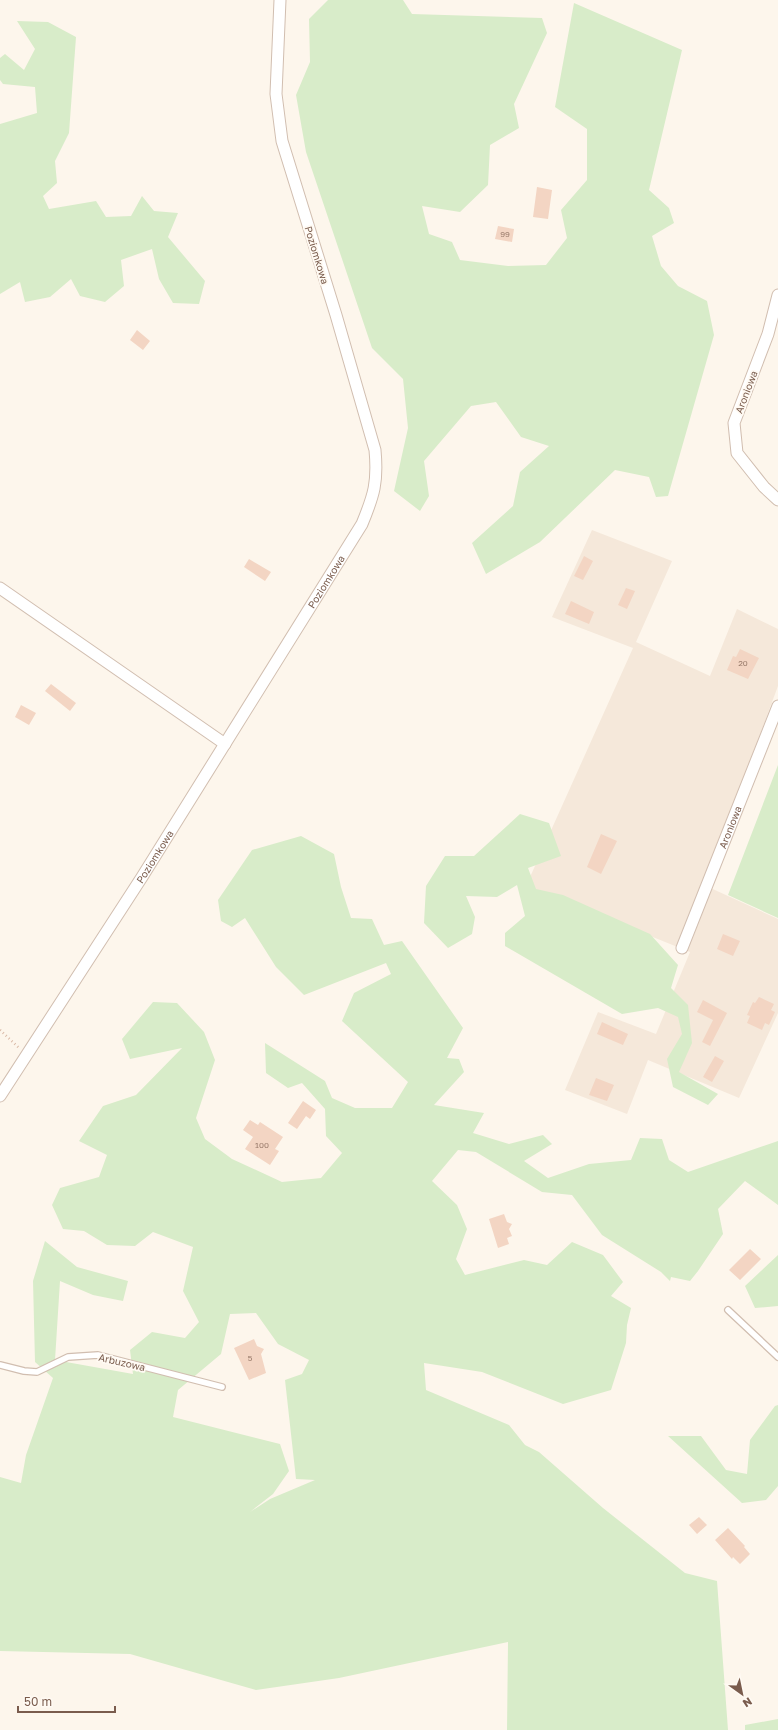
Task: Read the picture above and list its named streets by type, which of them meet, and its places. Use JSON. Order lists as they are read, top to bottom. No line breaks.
{"streets":{"street":["Poziomkowa","Aroniowa"],"lane":["Arbuzowa"]},"house_numbers":["99","20","100","5"],"scale_bar":"50 m","north":"bottom right"}
